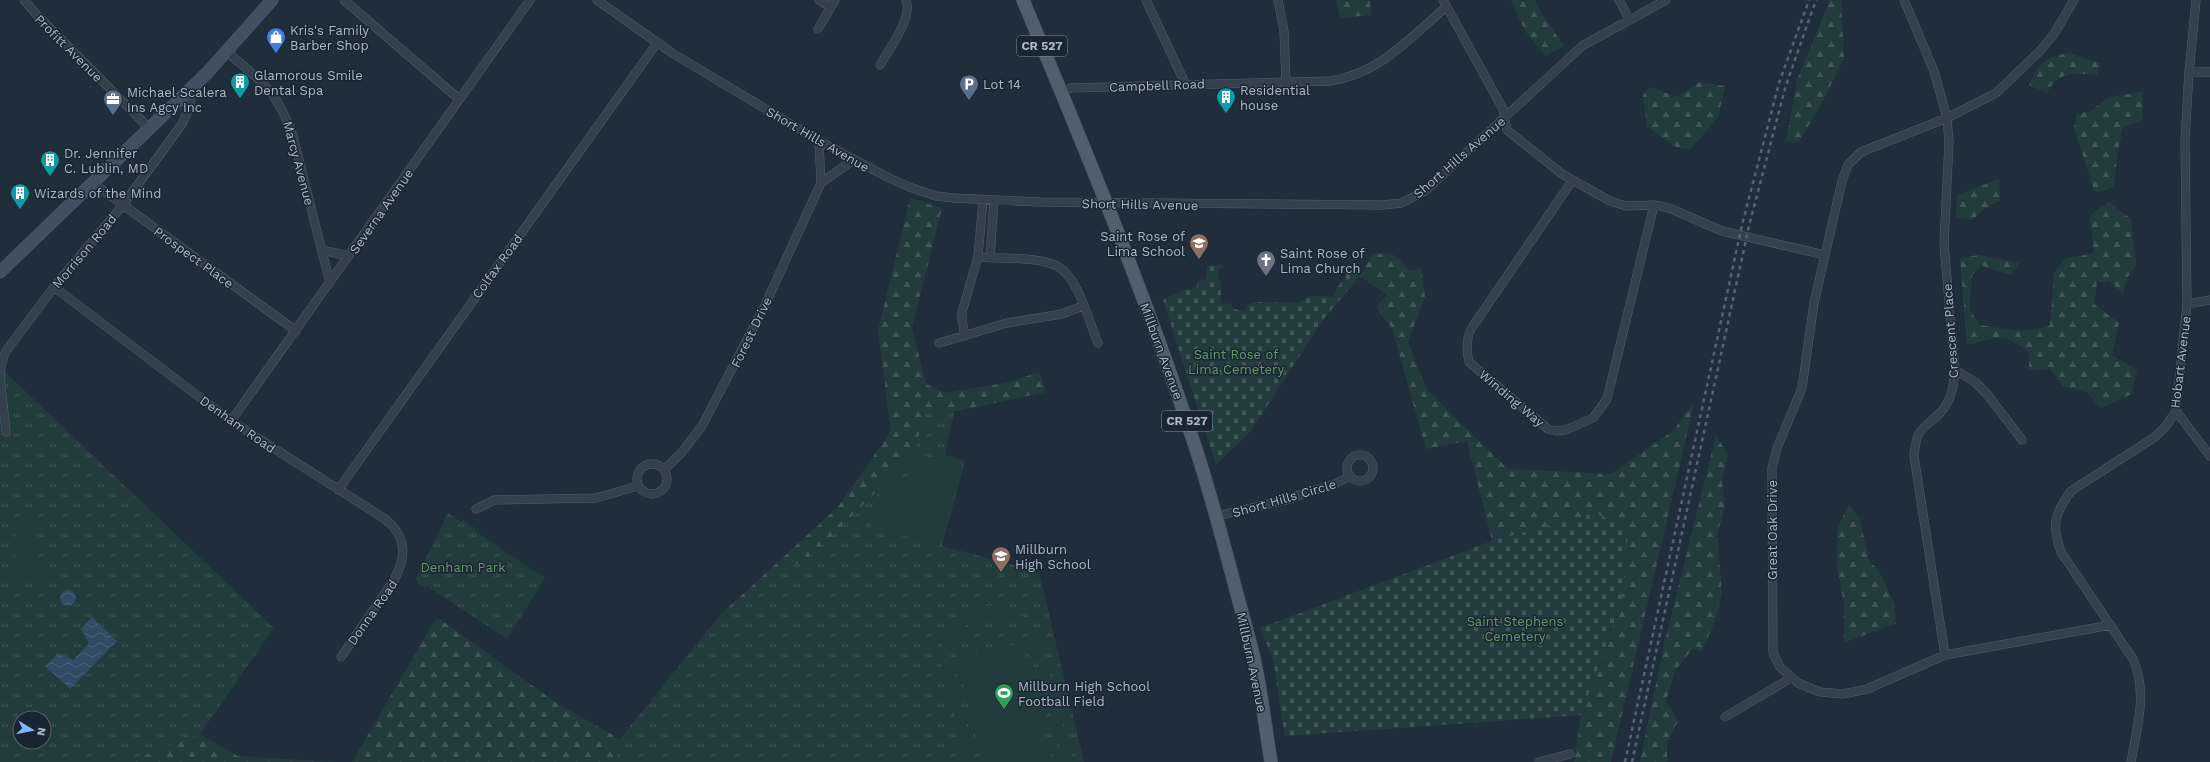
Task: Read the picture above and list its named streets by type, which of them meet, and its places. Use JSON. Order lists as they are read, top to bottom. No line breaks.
{"streets":{"main road":["CR 527","Millburn Avenue"],"street":["Profitt Avenue","Campbell Road","Short Hills Avenue","Marcy Avenue","Severna Avenue","Morrison Road","Prospect Place","Colfax Road","Crescent Place","Forest Drive","Hobart Avenue","Winding Way","Denham Road","Short Hills Circle","Great Oak Drive","Donna Road"]},"crossings":[["Campbell Road","Millburn Avenue"],["Short Hills Avenue","Colfax Road"],["Short Hills Avenue","Forest Drive"],["Short Hills Avenue","Millburn Avenue"],["Marcy Avenue","Severna Avenue"],["Severna Avenue","Prospect Place"],["Severna Avenue","Denham Road"],["Morrison Road","Prospect Place"],["Morrison Road","Denham Road"],["Colfax Road","Denham Road"],["Crescent Place","Great Oak Drive"],["Millburn Avenue","Short Hills Circle"],["Hobart Avenue","Great Oak Drive"],["Denham Road","Donna Road"]],"parks":["Saint Rose of Lima Cemetery","Denham Park","Saint Stephens Cemetery"],"places":{"shop":["Kris's Family Barber Shop"],"building":["Glamorous Smile Dental Spa","Residential house","Dr. Jennifer C. Lublin, MD","Wizards of the Mind"],"parking":["Lot 14"],"office":["Michael Scalera Ins Agcy Inc"],"school or university":["Saint Rose of Lima School","Millburn High School"],"church":["Saint Rose of Lima Church"],"sports":["Millburn High School Football Field"]},"north":"right"}
